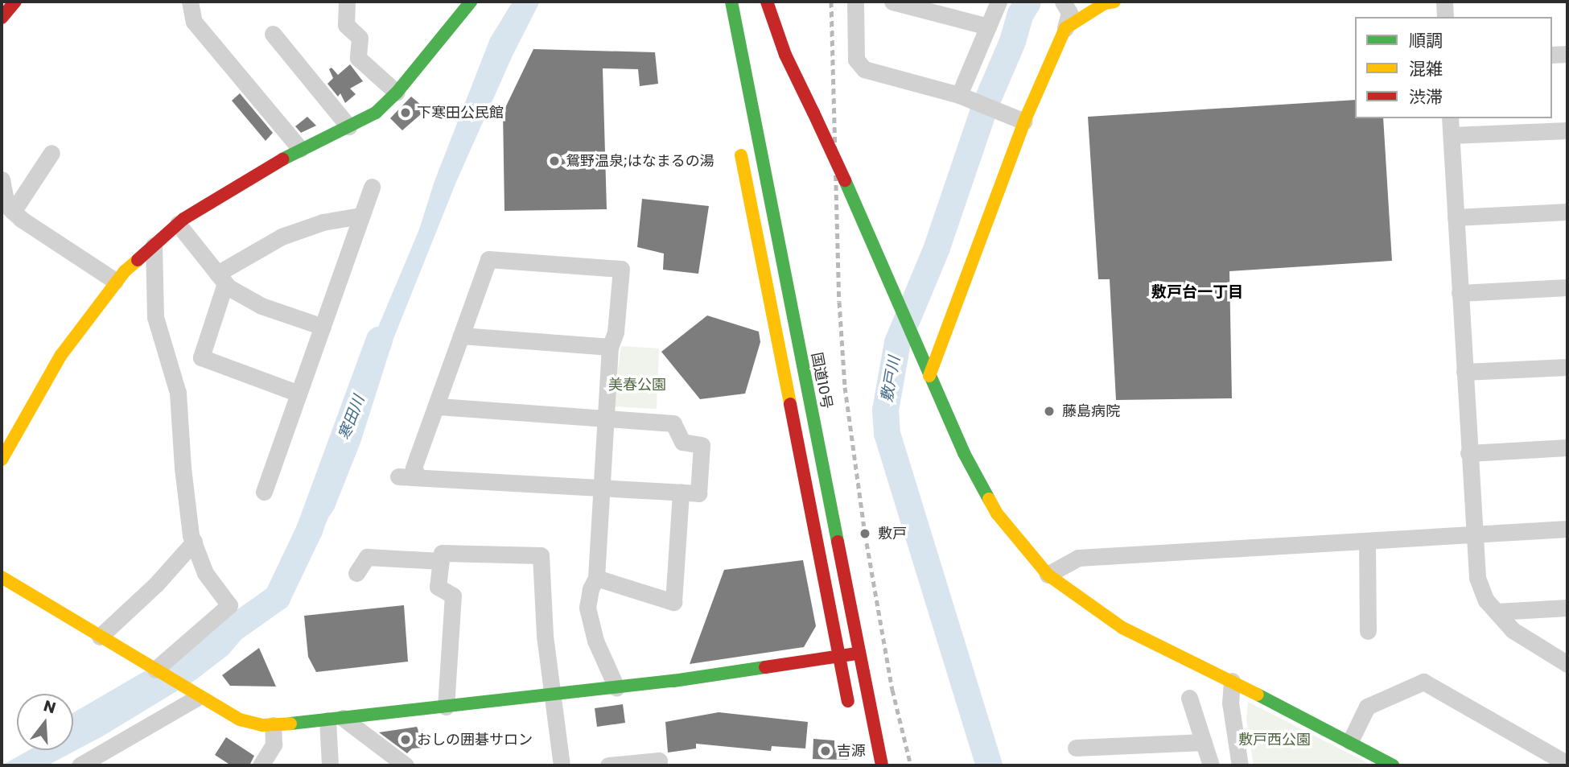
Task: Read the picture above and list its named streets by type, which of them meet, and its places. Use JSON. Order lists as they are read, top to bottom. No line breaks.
{"streets":{"main road":["国道10号"]},"districts":["敷戸台一丁目"],"water":["敷戸川","寒田川"],"parks":["美春公園","敷戸西公園"],"places":["下寒田公民館","鴛野温泉;はなまるの湯","藤島病院","敷戸","おしの囲碁サロン","吉源"],"legend":["順調","混雑","渋滞"],"north":"top"}
